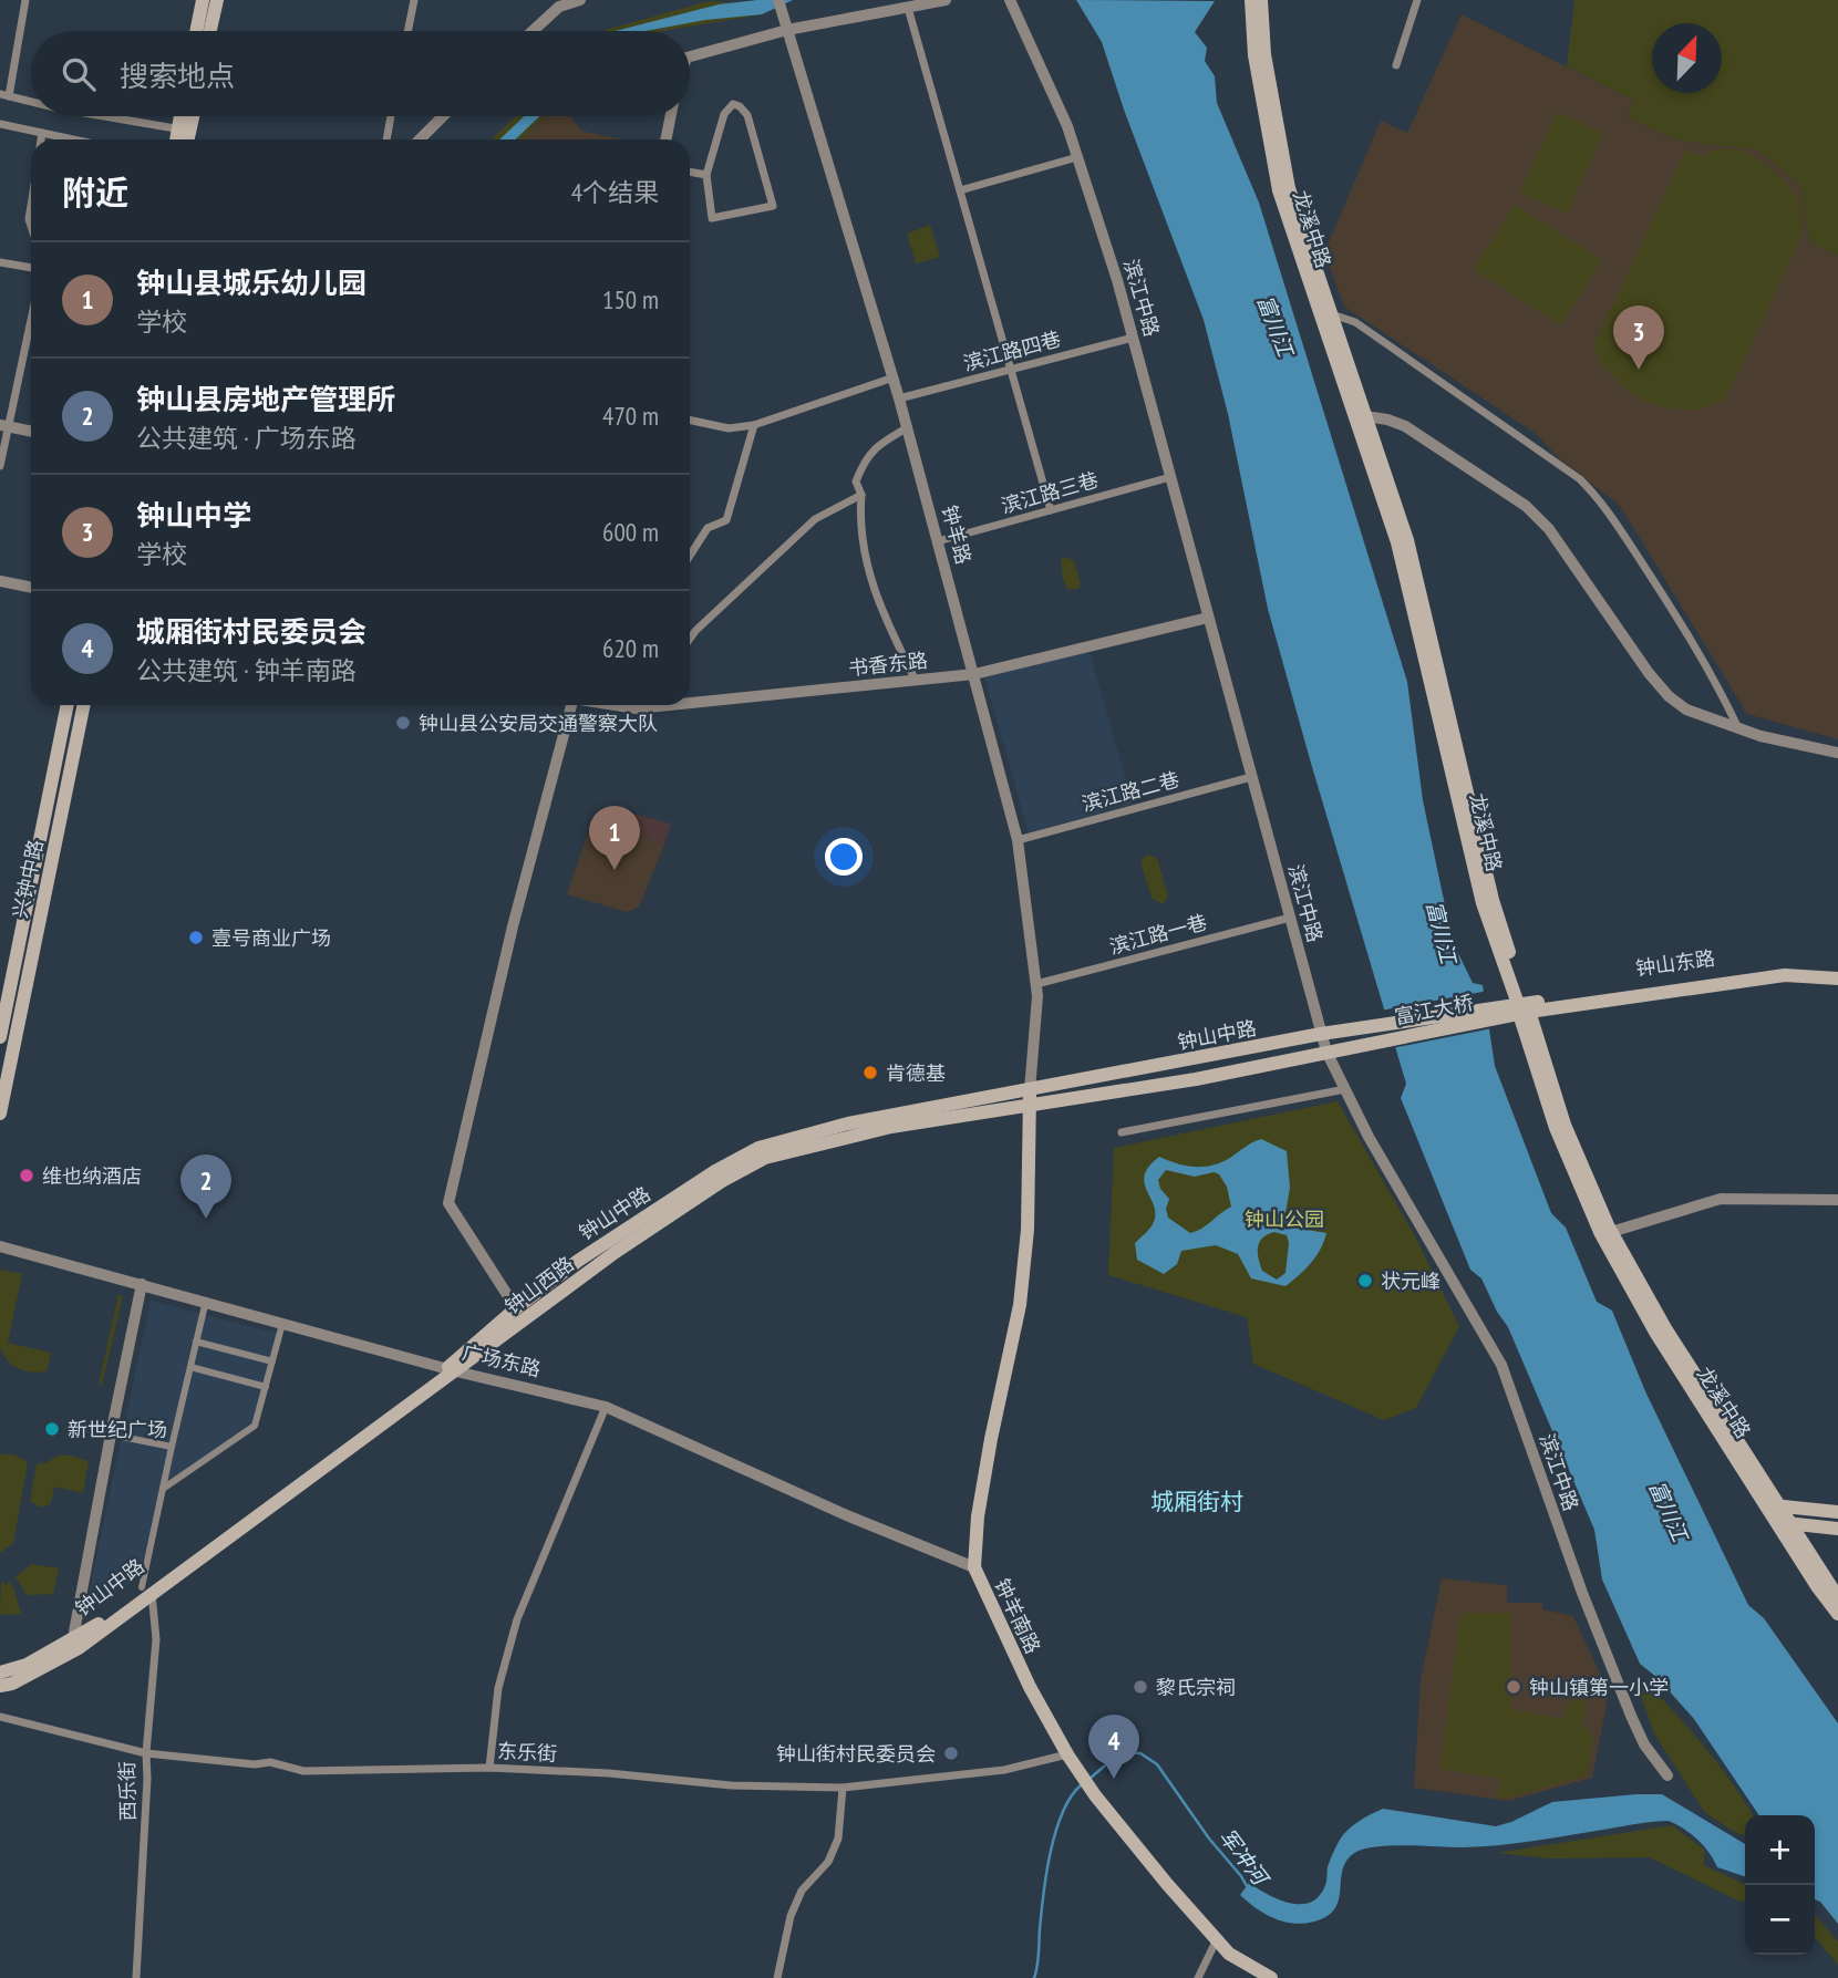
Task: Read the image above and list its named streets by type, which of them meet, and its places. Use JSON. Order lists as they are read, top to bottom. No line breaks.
{"streets":{"main road":["龙溪中路","兴钟中路","钟山东路","富江大桥","钟山中路","钟山西路","钟羊南路"],"street":["滨江中路","滨江路四巷","滨江路三巷","钟羊路","书香东路","滨江路二巷","滨江路一巷","广场东路","东乐街","西乐街"]},"crossings":[["龙溪中路","钟山东路"],["龙溪中路","富江大桥"],["滨江中路","滨江路四巷"],["滨江中路","滨江路三巷"],["滨江中路","书香东路"],["滨江中路","滨江路二巷"],["滨江中路","滨江路一巷"],["滨江中路","钟山中路"],["滨江中路","钟山西路"],["滨江路四巷","钟羊路"],["滨江路三巷","钟羊路"],["钟羊路","书香东路"],["钟羊路","滨江路二巷"],["钟羊路","滨江路一巷"],["钟羊路","钟山中路"],["钟羊路","钟山西路"],["钟羊路","钟羊南路"],["钟山东路","富江大桥"],["富江大桥","钟山中路"],["富江大桥","钟山西路"],["钟山中路","钟山西路"],["钟山中路","广场东路"],["钟山中路","钟羊南路"],["钟山西路","广场东路"],["钟山西路","钟羊南路"],["广场东路","钟羊南路"],["钟羊南路","东乐街"],["东乐街","西乐街"]],"districts":["城厢街村"],"water":["富川江","军冲河"],"parks":["钟山公园"],"places":["钟山县公安局交通警察大队","壹号商业广场","肯德基","维也纳酒店","状元峰","新世纪广场","黎氏宗祠","钟山镇第一小学","钟山街村民委员会"],"north":"top right","page":{"search":"搜索地点","heading":["附近","4个结果"],"list":[{"mark":"1","name":"钟山县城乐幼儿园","note":"学校","value":"150 m"},{"mark":"2","name":"钟山县房地产管理所","note":"公共建筑 · 广场东路","value":"470 m"},{"mark":"3","name":"钟山中学","note":"学校","value":"600 m"},{"mark":"4","name":"城厢街村民委员会","note":"公共建筑 · 钟羊南路","value":"620 m"}],"pins":["3","1","2","4"],"map_buttons":["+","−"]}}
